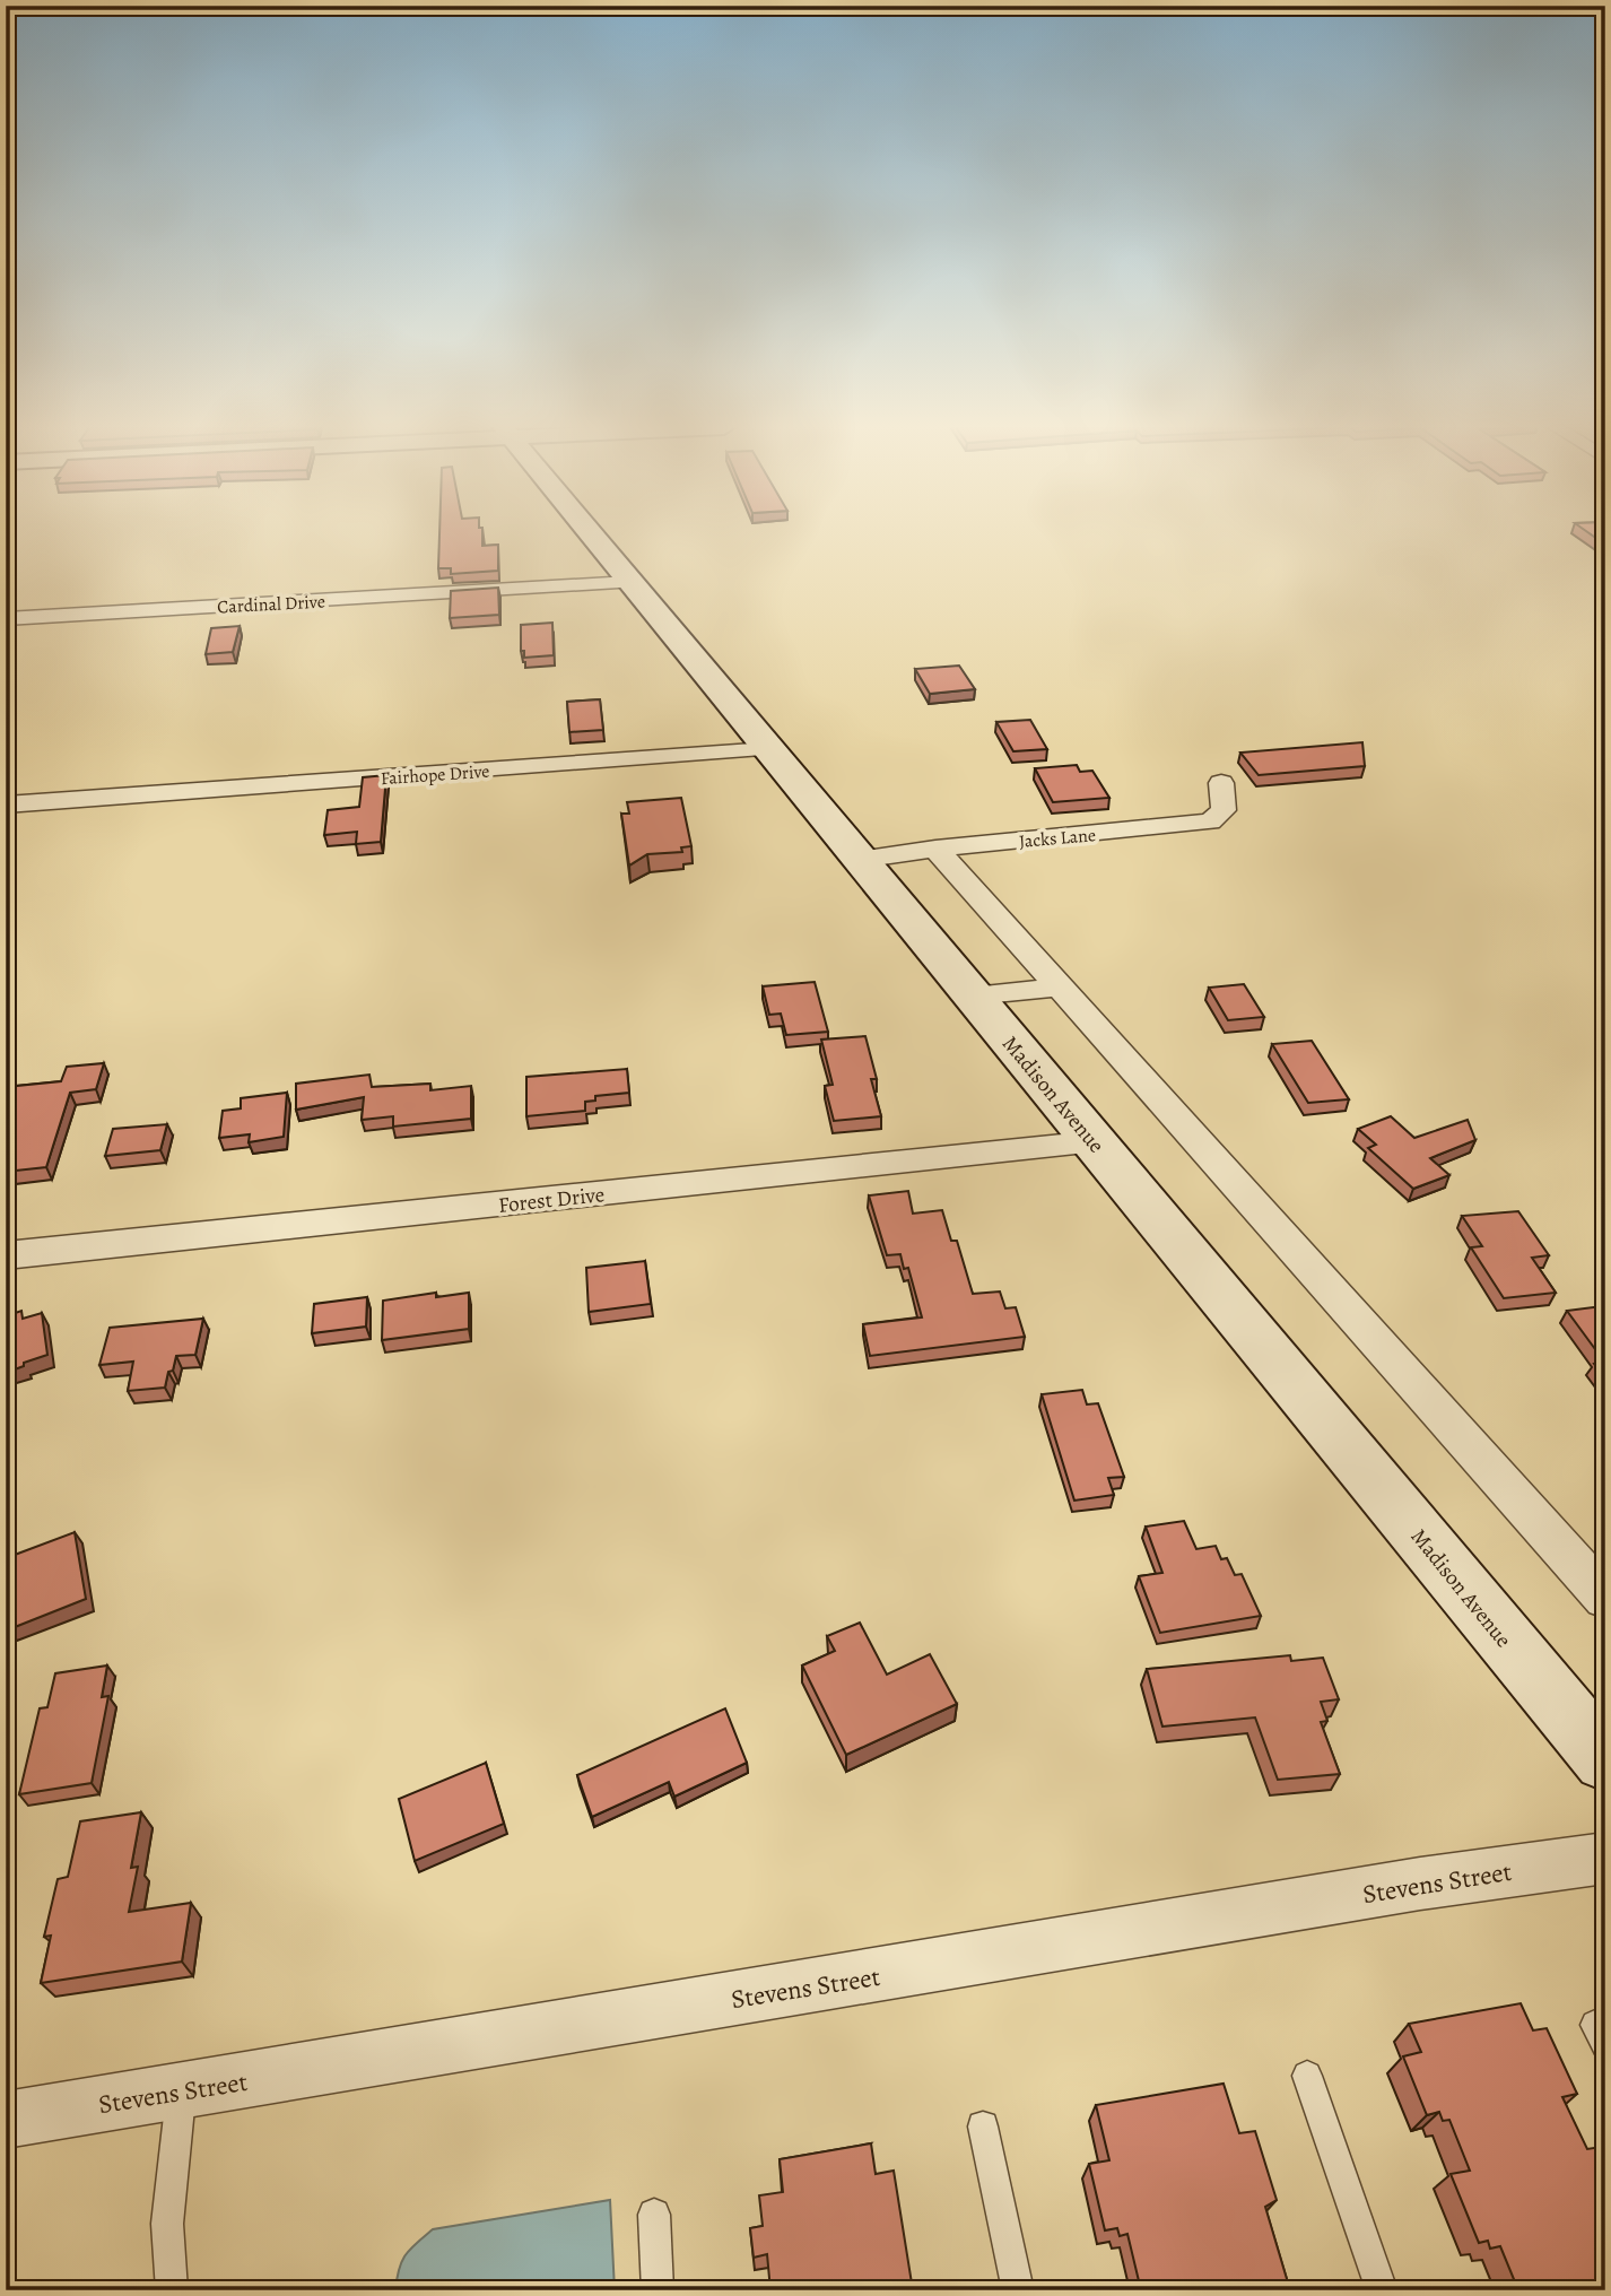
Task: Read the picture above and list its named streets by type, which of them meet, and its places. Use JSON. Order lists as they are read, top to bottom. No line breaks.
{"streets":{"main road":["Madison Avenue"],"street":["Cardinal Drive","Fairhope Drive","Jacks Lane","Forest Drive","Stevens Street"]},"crossings":[["Cardinal Drive","Madison Avenue"],["Fairhope Drive","Madison Avenue"],["Jacks Lane","Madison Avenue"],["Madison Avenue","Forest Drive"]]}
